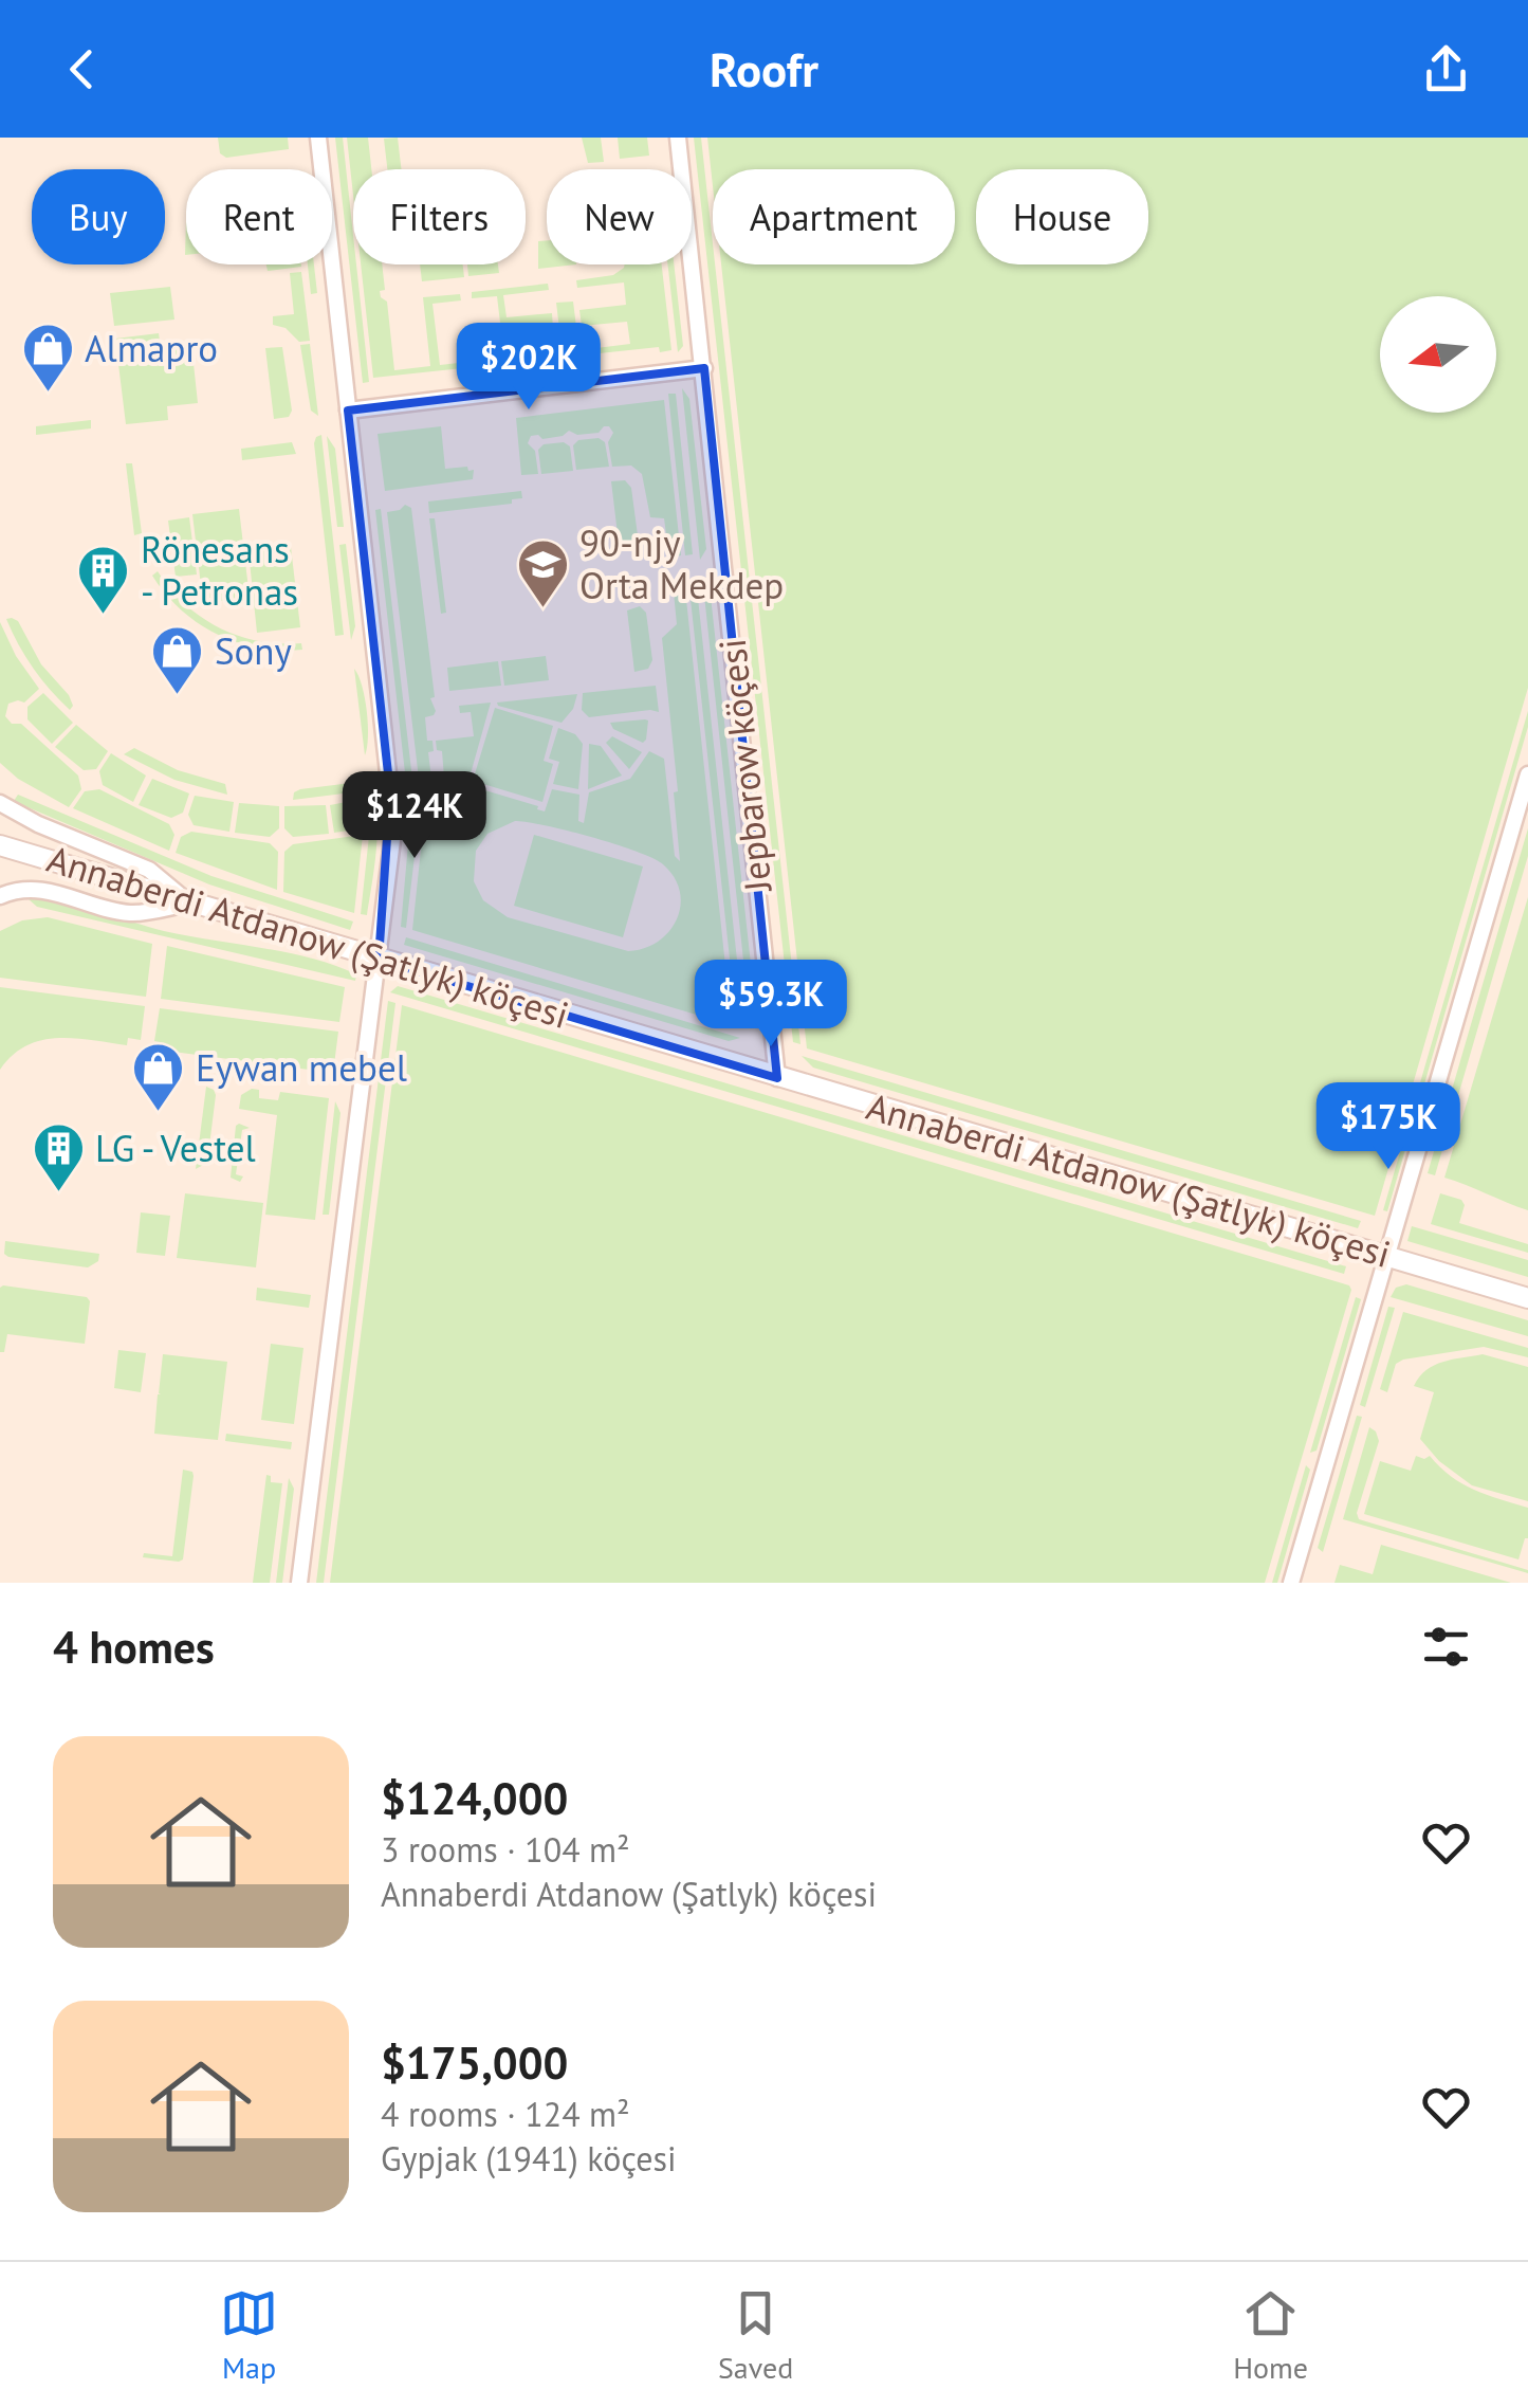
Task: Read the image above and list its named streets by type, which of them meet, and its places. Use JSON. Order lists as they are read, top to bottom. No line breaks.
{"streets":{"street":["Jepbarow köçesi","Annaberdi Atdanow (Şatlyk) köçesi"]},"crossings":[["Jepbarow köçesi","Annaberdi Atdanow (Şatlyk) köçesi"]],"places":{"shop":["Almapro","Sony","Eywan mebel"],"school or university":["90-njy Orta Mekdep"],"building":["Rönesans - Petronas","LG - Vestel"]},"north":"left","page":{"header":"Roofr","chip":["Buy","Rent","Filters","New","Apartment","House"],"price":["$202K","$124K","$59.3K","$175K"],"heading":"4 homes","list":[{"name":"$124,000","note":"3 rooms · 104 m² · Annaberdi Atdanow (Şatlyk) köçesi"},{"name":"$175,000","note":"4 rooms · 124 m² · Gypjak (1941) köçesi"}],"tabs":["Map","Saved","Home"]}}
